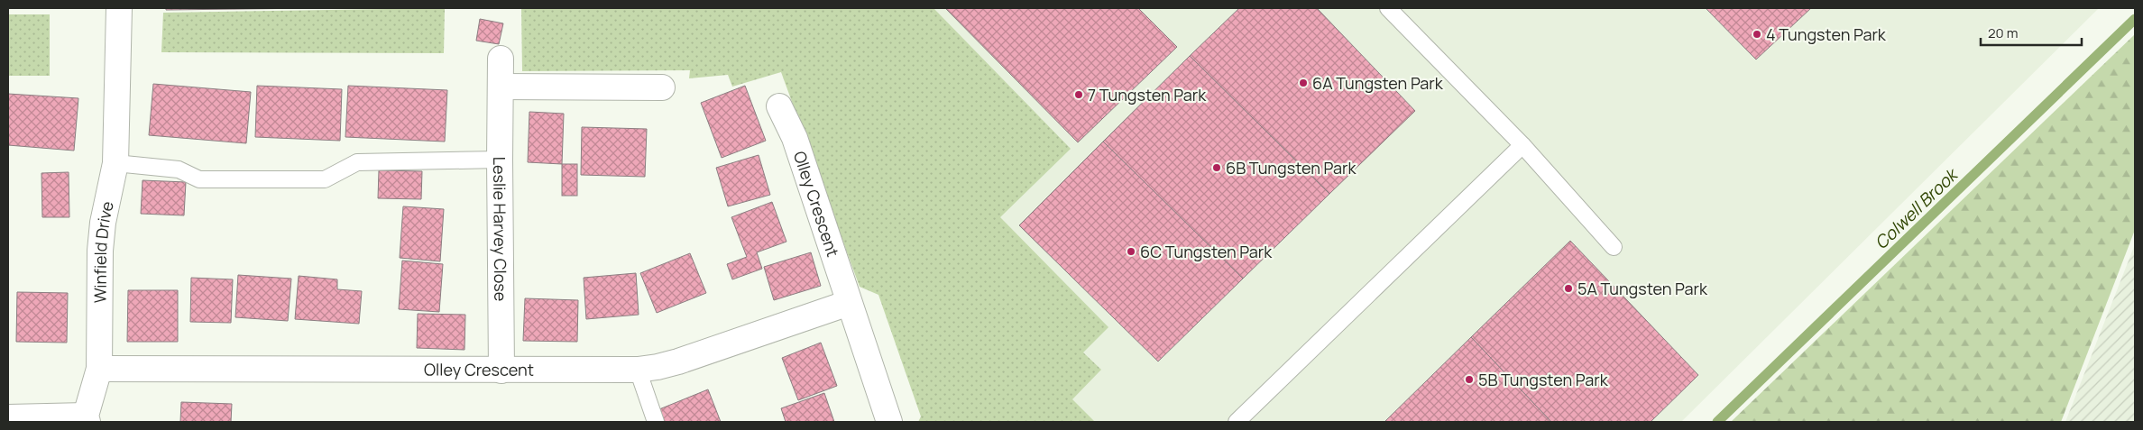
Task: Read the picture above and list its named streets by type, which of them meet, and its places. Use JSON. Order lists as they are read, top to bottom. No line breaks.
{"streets":{"street":["Olley Crescent","Leslie Harvey Close","Winfield Drive"]},"crossings":[["Olley Crescent","Leslie Harvey Close"],["Olley Crescent","Winfield Drive"]],"water":["Colwell Brook"],"places":["4 Tungsten Park","6A Tungsten Park","7 Tungsten Park","6B Tungsten Park","6C Tungsten Park","5A Tungsten Park","5B Tungsten Park"],"scale_bar":"20 m"}
